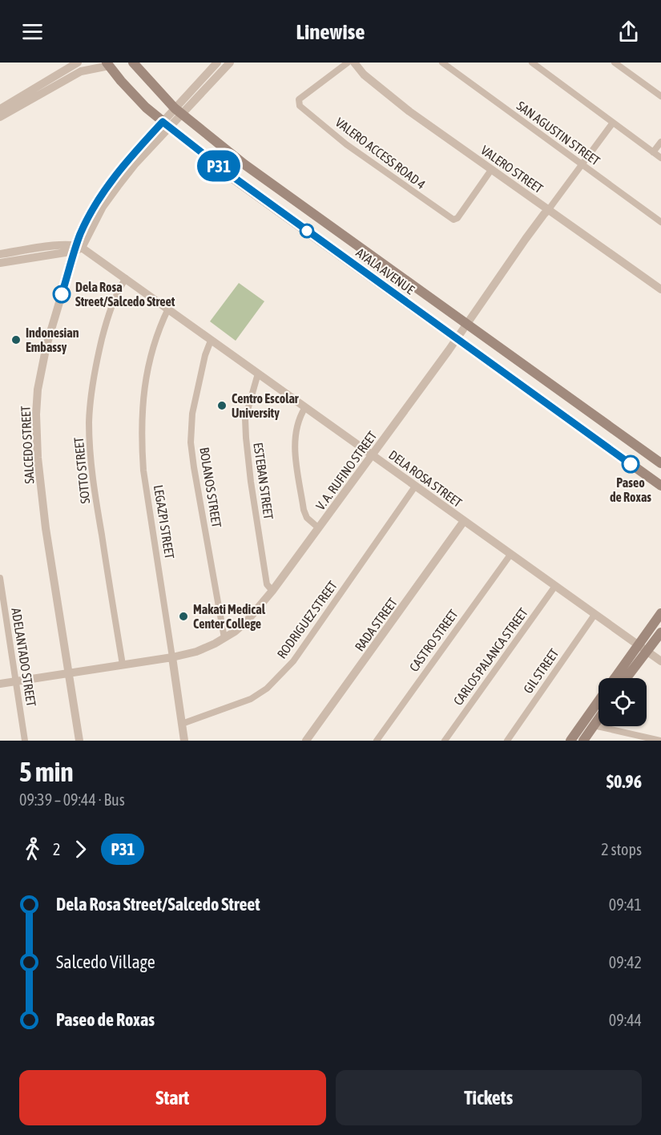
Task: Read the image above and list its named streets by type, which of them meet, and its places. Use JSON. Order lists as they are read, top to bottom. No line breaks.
{"streets":{"main road":["AYALA AVENUE"],"street":["SAN AGUSTIN STREET","VALERO ACCESS ROAD 4","VALERO STREET","SALCEDO STREET","SOTTO STREET","V. A. RUFINO STREET","DELA ROSA STREET","ESTEBAN STREET","BOLANOS STREET","LEGAZPI STREET","RODRIGUEZ STREET","RADA STREET","CASTRO STREET","CARLOS PALANCA STREET","ADELANTADO STREET","GIL STREET"]},"crossings":[["SAN AGUSTIN STREET","V. A. RUFINO STREET"],["VALERO ACCESS ROAD 4","VALERO STREET"],["VALERO STREET","V. A. RUFINO STREET"],["AYALA AVENUE","SALCEDO STREET"],["AYALA AVENUE","V. A. RUFINO STREET"],["SALCEDO STREET","V. A. RUFINO STREET"],["SALCEDO STREET","DELA ROSA STREET"],["SOTTO STREET","V. A. RUFINO STREET"],["SOTTO STREET","DELA ROSA STREET"],["V. A. RUFINO STREET","DELA ROSA STREET"],["V. A. RUFINO STREET","ESTEBAN STREET"],["V. A. RUFINO STREET","BOLANOS STREET"],["V. A. RUFINO STREET","LEGAZPI STREET"],["V. A. RUFINO STREET","ADELANTADO STREET"],["DELA ROSA STREET","ESTEBAN STREET"],["DELA ROSA STREET","BOLANOS STREET"],["DELA ROSA STREET","LEGAZPI STREET"],["DELA ROSA STREET","RODRIGUEZ STREET"],["DELA ROSA STREET","RADA STREET"],["DELA ROSA STREET","CASTRO STREET"],["DELA ROSA STREET","CARLOS PALANCA STREET"],["DELA ROSA STREET","GIL STREET"],["LEGAZPI STREET","RODRIGUEZ STREET"]],"places":["Dela Rosa Street/Salcedo Street","Indonesian Embassy","Centro Escolar University","Paseo de Roxas","Makati Medical Center College"],"lines":["bus line P31"],"page":{"header":"Linewise","on_map":"P31","heading":["5 min","09:39 – 09:44 · Bus","$0.96"],"legs":["2","P31","2 stops"],"list":[{"name":"Dela Rosa Street/Salcedo Street","value":"09:41"},{"name":"Salcedo Village","value":"09:42"},{"name":"Paseo de Roxas","value":"09:44"}],"buttons":["Start","Tickets"]}}
